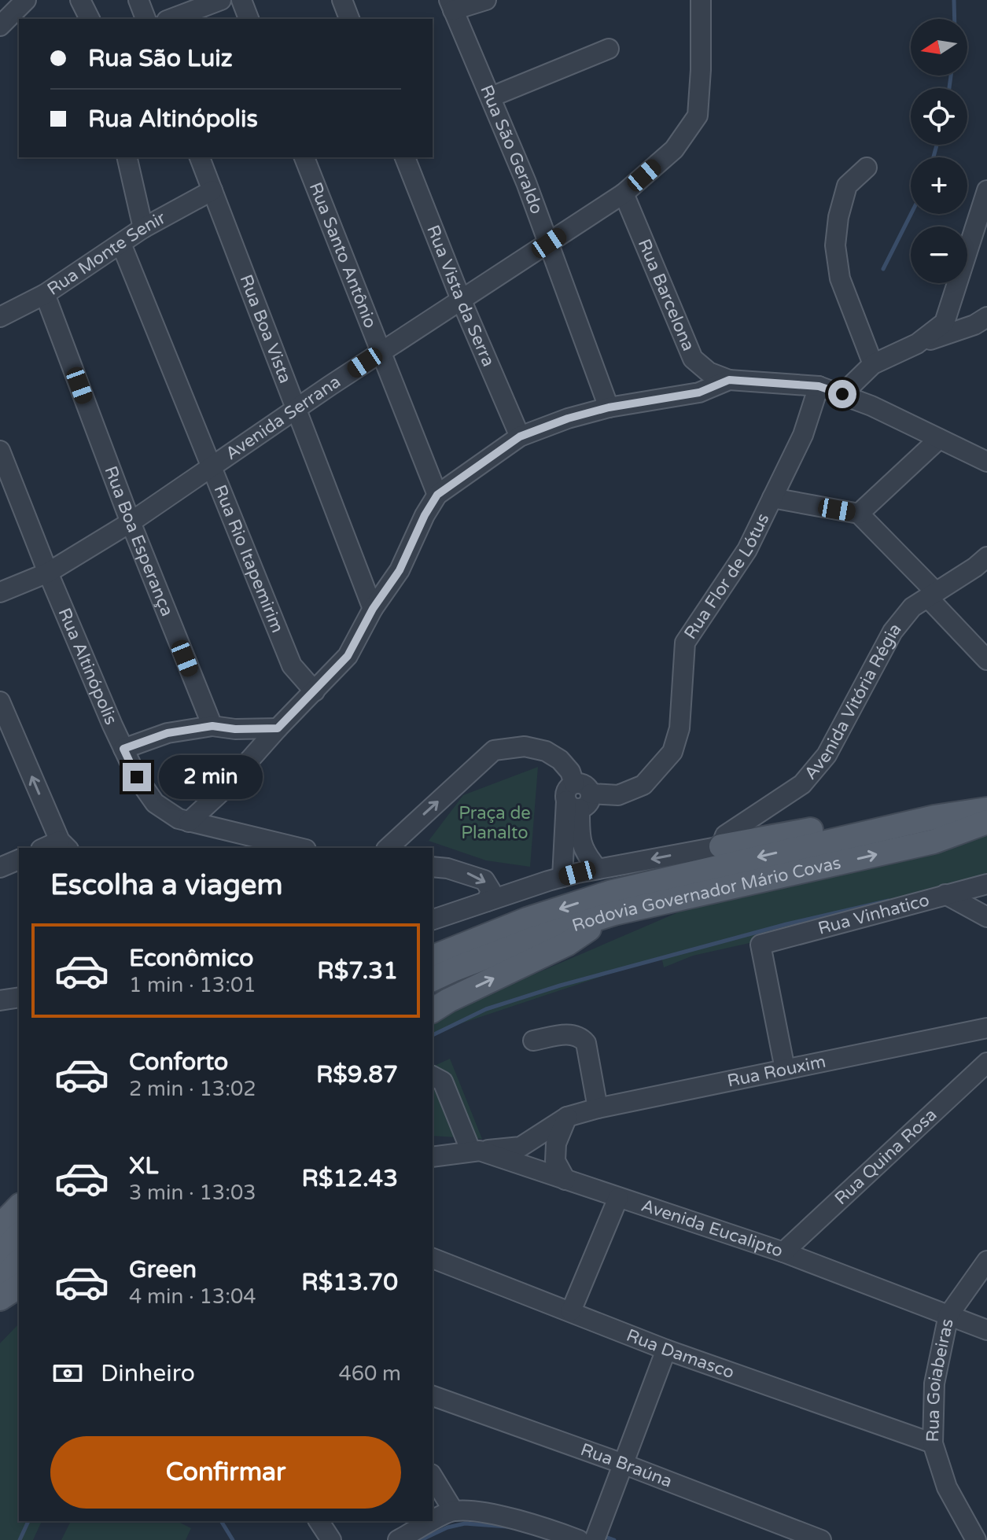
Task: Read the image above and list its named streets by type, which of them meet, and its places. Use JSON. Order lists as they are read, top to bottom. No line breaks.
{"streets":{"main road":["Rodovia Governador Mário Covas"],"street":["Rua São Geraldo","Rua Monte Senir","Rua Santo Antônio","Rua Barcelona","Rua Vista da Serra","Rua Boa Vista","Avenida Serrana","Rua Boa Esperança","Rua Rio Itapemirim","Rua Flor de Lótus","Rua Altinópolis","Avenida Vitória Régia","Rua Vinhatico","Rua Rouxim","Rua Quina Rosa","Avenida Eucalipto","Rua Damasco","Rua Goiabeiras","Rua Braúna"]},"crossings":[["Rua São Geraldo","Avenida Serrana"],["Rua Monte Senir","Rua Boa Vista"],["Rua Monte Senir","Rua Boa Esperança"],["Rua Monte Senir","Rua Rio Itapemirim"],["Rua Santo Antônio","Avenida Serrana"],["Rua Barcelona","Avenida Serrana"],["Rua Vista da Serra","Avenida Serrana"],["Rua Boa Vista","Avenida Serrana"],["Avenida Serrana","Rua Boa Esperança"],["Avenida Serrana","Rua Rio Itapemirim"],["Avenida Serrana","Rua Altinópolis"],["Rua Vinhatico","Rua Rouxim"],["Rua Rouxim","Avenida Eucalipto"],["Rua Quina Rosa","Avenida Eucalipto"],["Avenida Eucalipto","Rua Goiabeiras"],["Rua Damasco","Rua Goiabeiras"]],"parks":["Praça de Planalto"],"north":"left","page":{"map_buttons":["+","−"],"banner":["Rua São Luiz","Rua Altinópolis"],"bubble":"2 min","heading":"Escolha a viagem","list":[{"name":"Econômico","note":"1 min · 13:01","value":"R$7.31"},{"name":"Conforto","note":"2 min · 13:02","value":"R$9.87"},{"name":"XL","note":"3 min · 13:03","value":"R$12.43"},{"name":"Green","note":"4 min · 13:04","value":"R$13.70"}],"pay":["Dinheiro","460 m"],"buttons":"Confirmar"}}
